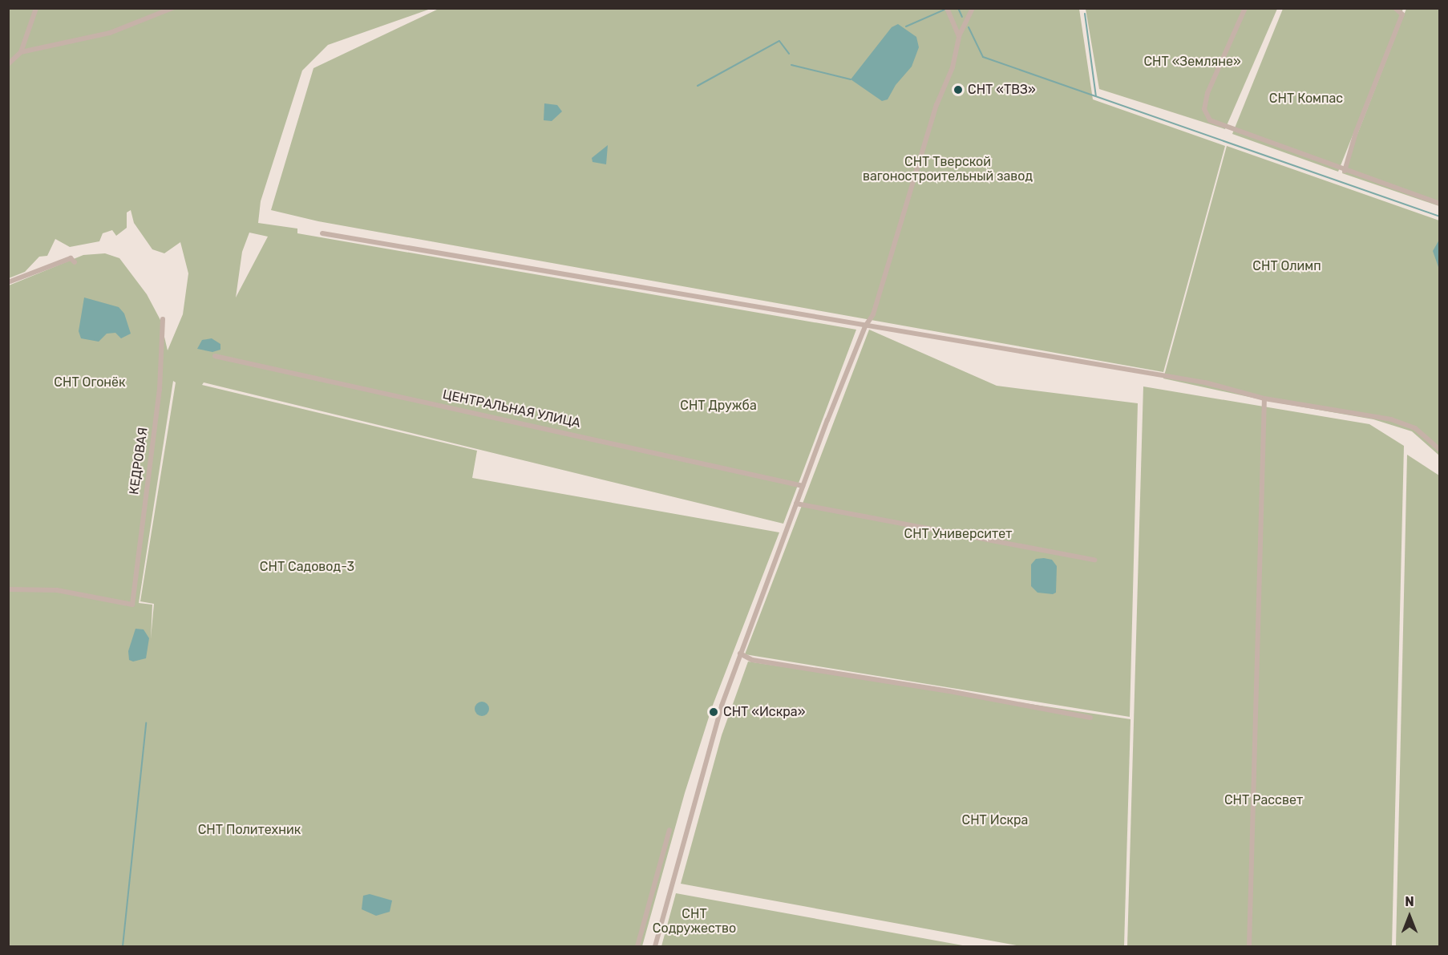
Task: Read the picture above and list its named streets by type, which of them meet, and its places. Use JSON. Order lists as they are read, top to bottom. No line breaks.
{"streets":{"street":["ЦЕНТРАЛЬНАЯ УЛИЦА","КЕДРОВАЯ"]},"parks":["СНТ «Земляне»","СНТ Компас","СНТ Тверской вагоностроительный завод","СНТ Олимп","СНТ Огонёк","СНТ Дружба","СНТ Университет","СНТ Садовод-3","СНТ Рассвет","СНТ Искра","СНТ Политехник","СНТ Содружество"],"places":["СНТ «ТВЗ»","СНТ «Искра»"],"north":"top"}
